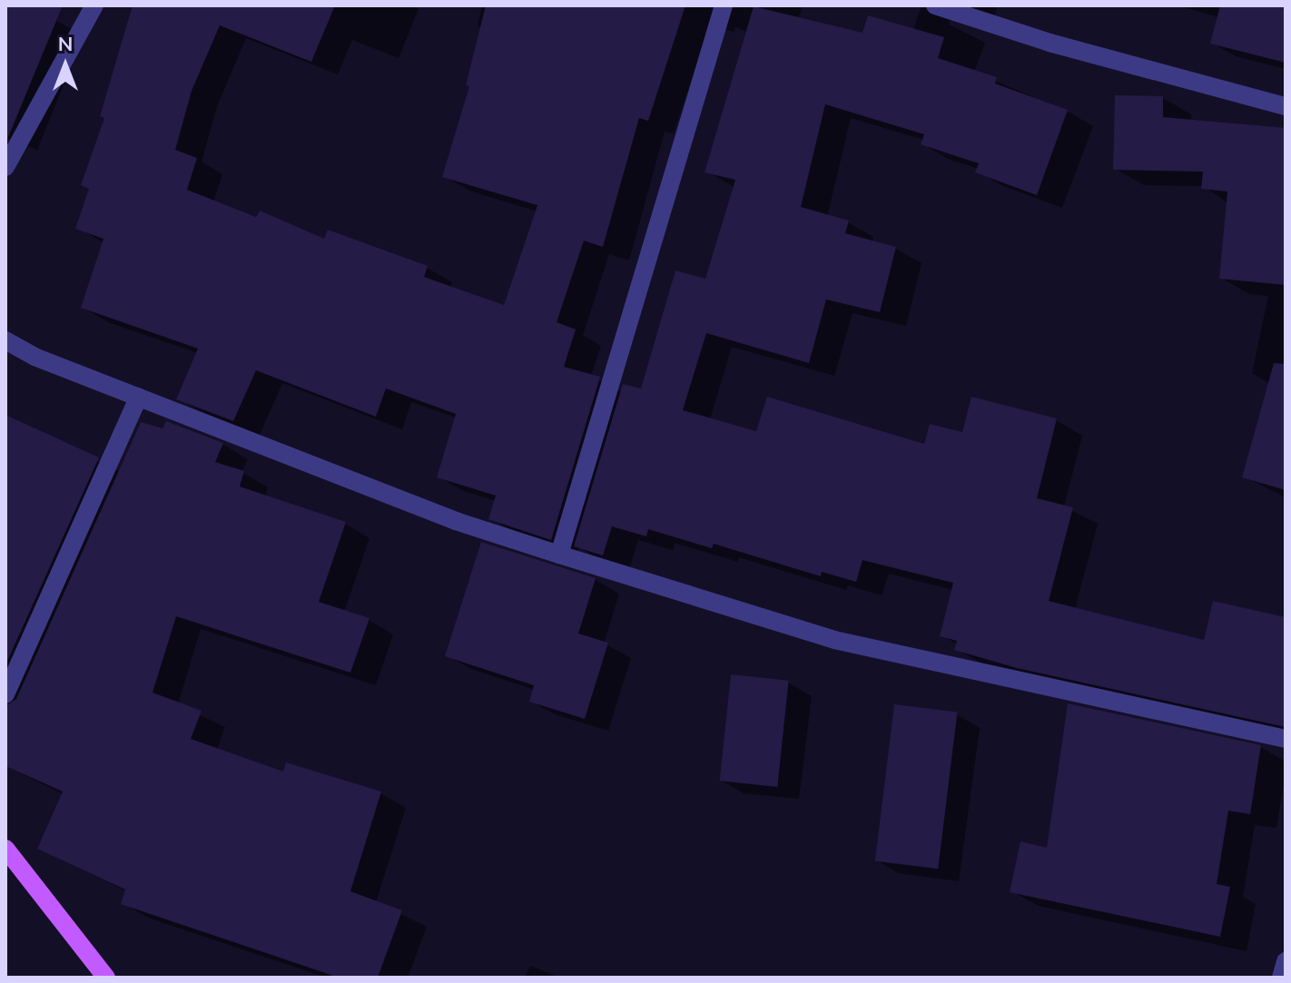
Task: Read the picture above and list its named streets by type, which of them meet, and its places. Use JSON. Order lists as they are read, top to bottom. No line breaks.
{"north":"top"}
